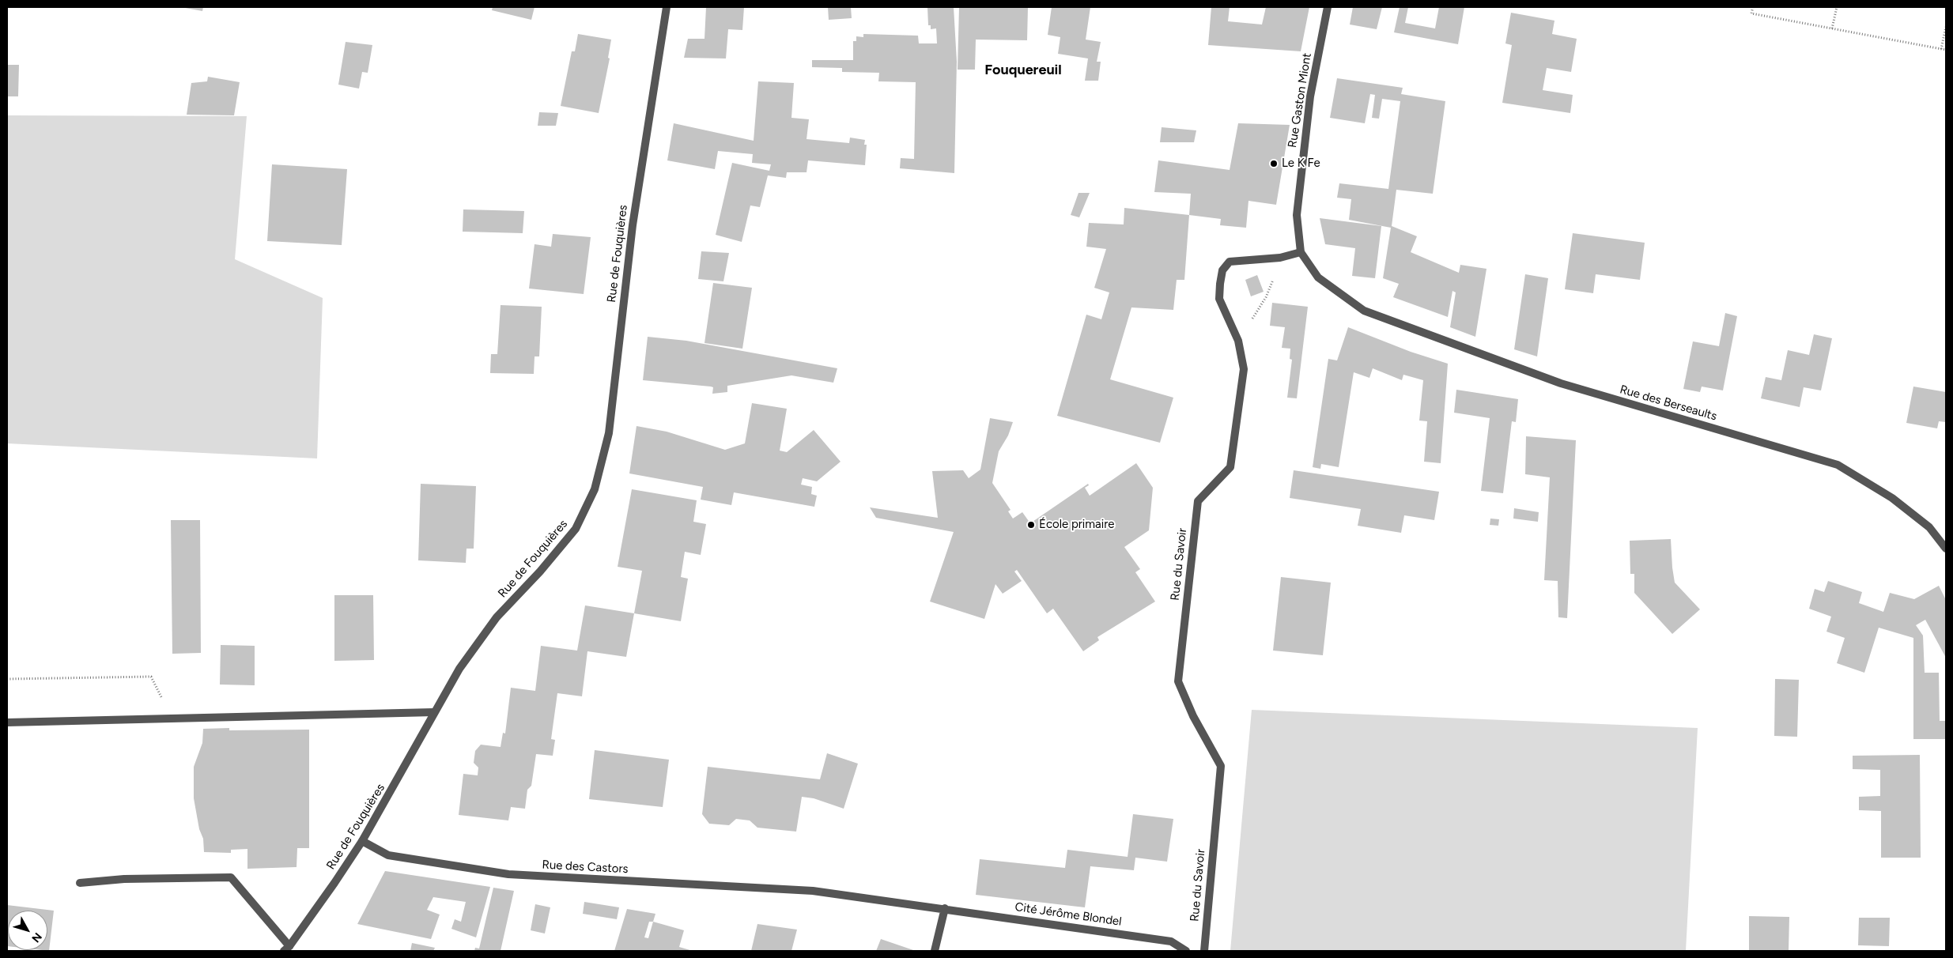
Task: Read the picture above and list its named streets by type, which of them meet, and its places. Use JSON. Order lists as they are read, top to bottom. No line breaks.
{"streets":{"street":["Rue Gaston Miont","Rue de Fouquières","Rue des Berseaults","Rue du Savoir","Rue des Castors","Cité Jérôme Blondel"]},"crossings":[["Rue Gaston Miont","Rue des Berseaults"],["Rue Gaston Miont","Rue du Savoir"],["Rue de Fouquières","Rue des Castors"],["Rue des Castors","Cité Jérôme Blondel"]],"districts":["Fouquereuil"],"places":["Le K Fe","École primaire"],"north":"bottom right"}
